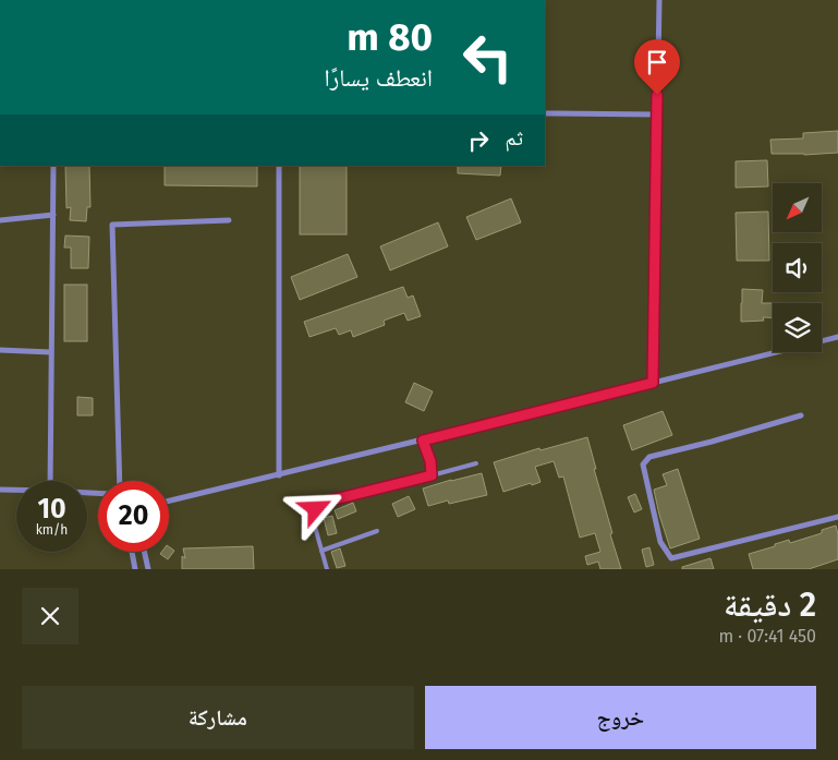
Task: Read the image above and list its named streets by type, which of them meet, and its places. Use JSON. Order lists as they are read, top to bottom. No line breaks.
{"north":"bottom left","page":{"turn":["80 m","انعطف يسارًا"],"then":"ثم","speed":"10 km/h","limit":"20","heading":["2 دقيقة","450 m · 07:41"],"buttons":["خروج","مشاركة"]}}
